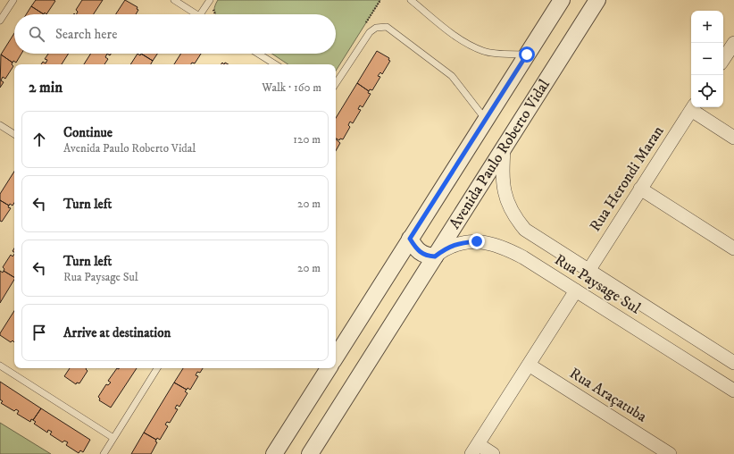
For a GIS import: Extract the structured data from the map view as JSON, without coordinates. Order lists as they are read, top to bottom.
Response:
{
  "streets": {
    "street": [
      "Avenida Paulo Roberto Vidal",
      "Rua Herondi Maran",
      "Rua Paysage Sul",
      "Rua Araçatuba"
    ]
  },
  "crossings": [
    ["Avenida Paulo Roberto Vidal", "Rua Paysage Sul"],
    ["Rua Herondi Maran", "Rua Paysage Sul"]
  ],
  "page": {
    "map_buttons": ["+", "−"],
    "search": "Search here",
    "heading": ["2 min", "Walk · 160 m"],
    "list": [
      ["Continue", "Avenida Paulo Roberto Vidal", "120 m"],
      ["Turn left", "20 m"],
      ["Turn left", "Rua Paysage Sul", "20 m"],
      "Arrive at destination"
    ]
  }
}
